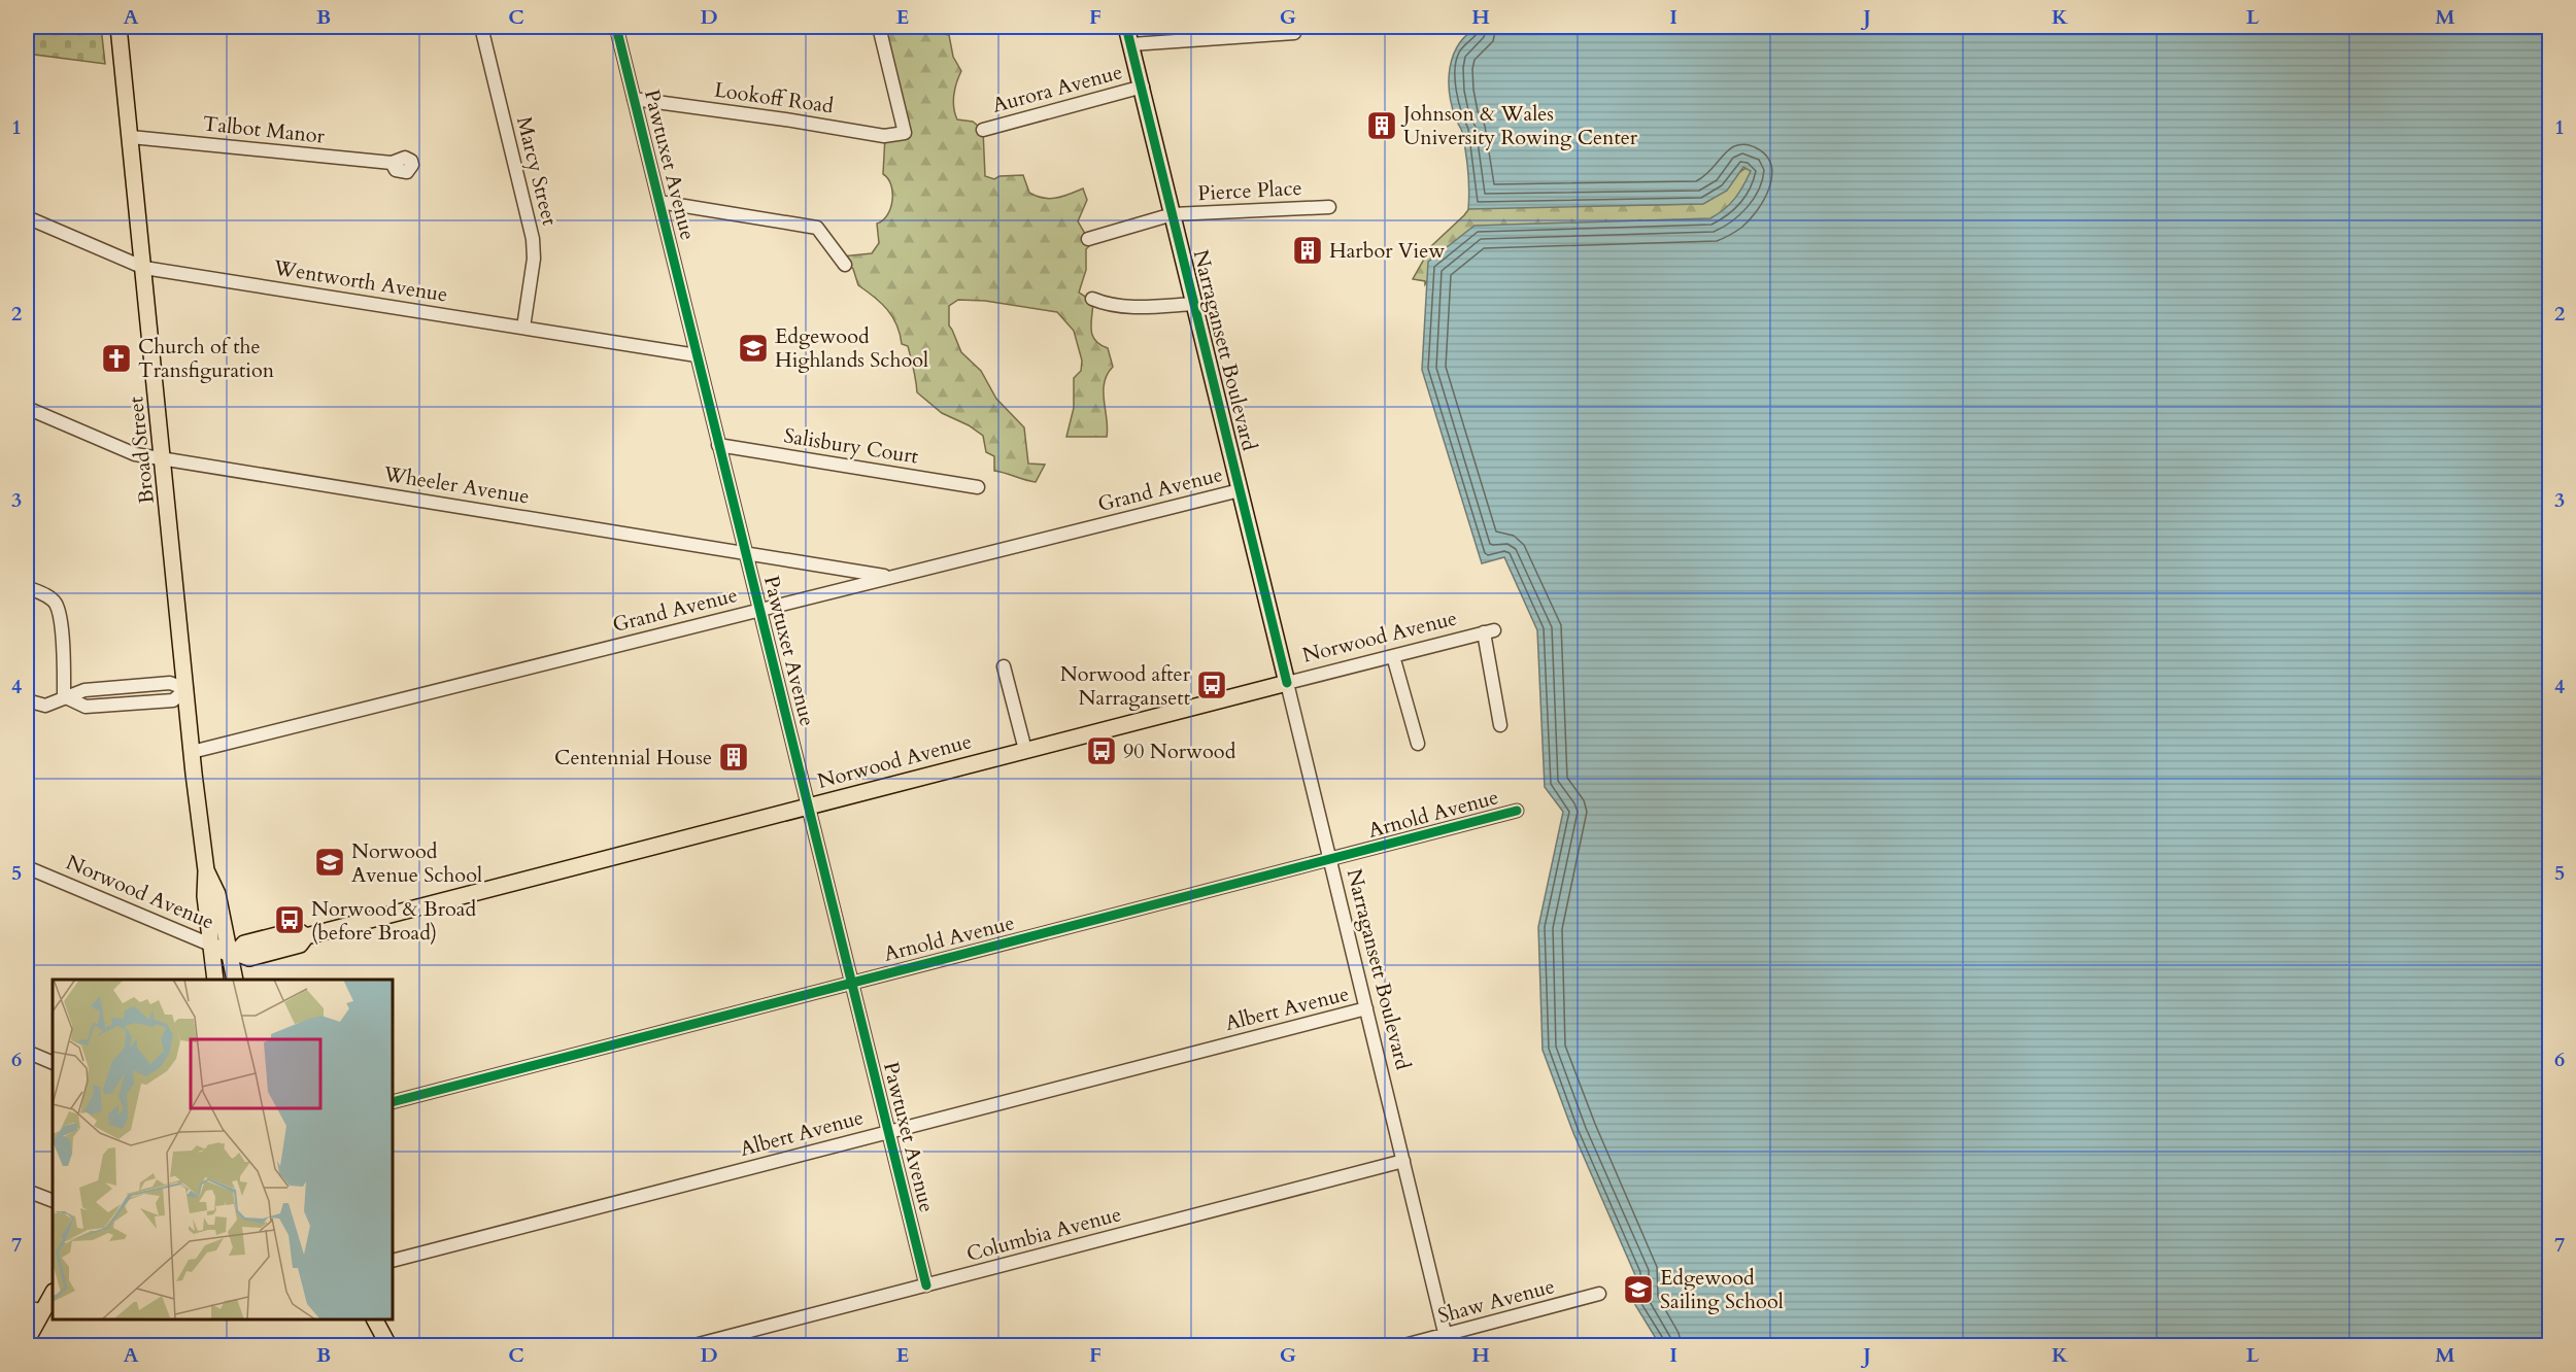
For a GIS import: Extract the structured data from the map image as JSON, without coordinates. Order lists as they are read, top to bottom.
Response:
{
  "streets": {
    "main road": ["Narragansett Boulevard", "Broad Street", "Norwood Avenue"],
    "street": [
      "Aurora Avenue",
      "Lookoff Road",
      "Talbot Manor",
      "Pawtuxet Avenue",
      "Marcy Street",
      "Pierce Place",
      "Wentworth Avenue",
      "Salisbury Court",
      "Wheeler Avenue",
      "Grand Avenue",
      "Arnold Avenue",
      "Albert Avenue",
      "Columbia Avenue",
      "Shaw Avenue"
    ]
  },
  "crossings": [
    ["Aurora Avenue", "Narragansett Boulevard"],
    ["Lookoff Road", "Pawtuxet Avenue"],
    ["Talbot Manor", "Broad Street"],
    ["Pawtuxet Avenue", "Wentworth Avenue"],
    ["Pawtuxet Avenue", "Salisbury Court"],
    ["Pawtuxet Avenue", "Wheeler Avenue"],
    ["Pawtuxet Avenue", "Grand Avenue"],
    ["Pawtuxet Avenue", "Norwood Avenue"],
    ["Pawtuxet Avenue", "Arnold Avenue"],
    ["Pawtuxet Avenue", "Albert Avenue"],
    ["Pawtuxet Avenue", "Columbia Avenue"],
    ["Marcy Street", "Wentworth Avenue"],
    ["Pierce Place", "Narragansett Boulevard"],
    ["Wentworth Avenue", "Broad Street"],
    ["Narragansett Boulevard", "Grand Avenue"],
    ["Narragansett Boulevard", "Norwood Avenue"],
    ["Narragansett Boulevard", "Arnold Avenue"],
    ["Narragansett Boulevard", "Albert Avenue"],
    ["Narragansett Boulevard", "Columbia Avenue"],
    ["Narragansett Boulevard", "Shaw Avenue"],
    ["Broad Street", "Wheeler Avenue"],
    ["Broad Street", "Grand Avenue"],
    ["Broad Street", "Norwood Avenue"],
    ["Wheeler Avenue", "Grand Avenue"]
  ],
  "places": {
    "building": ["Johnson & Wales University Rowing Center", "Harbor View", "Centennial House"],
    "school or university": ["Edgewood Highlands School", "Norwood Avenue School", "Edgewood Sailing School"],
    "church": ["Church of the Transfiguration"],
    "bus stop": ["Norwood after Narragansett", "90 Norwood", "Norwood & Broad (before Broad)"]
  },
  "grid": {
    "columns": [
      "A",
      "B",
      "C",
      "D",
      "E",
      "F",
      "G",
      "H",
      "I",
      "J",
      "K",
      "L",
      "M"
    ],
    "rows": [
      "1",
      "2",
      "3",
      "4",
      "5",
      "6",
      "7"
    ]
  }
}
